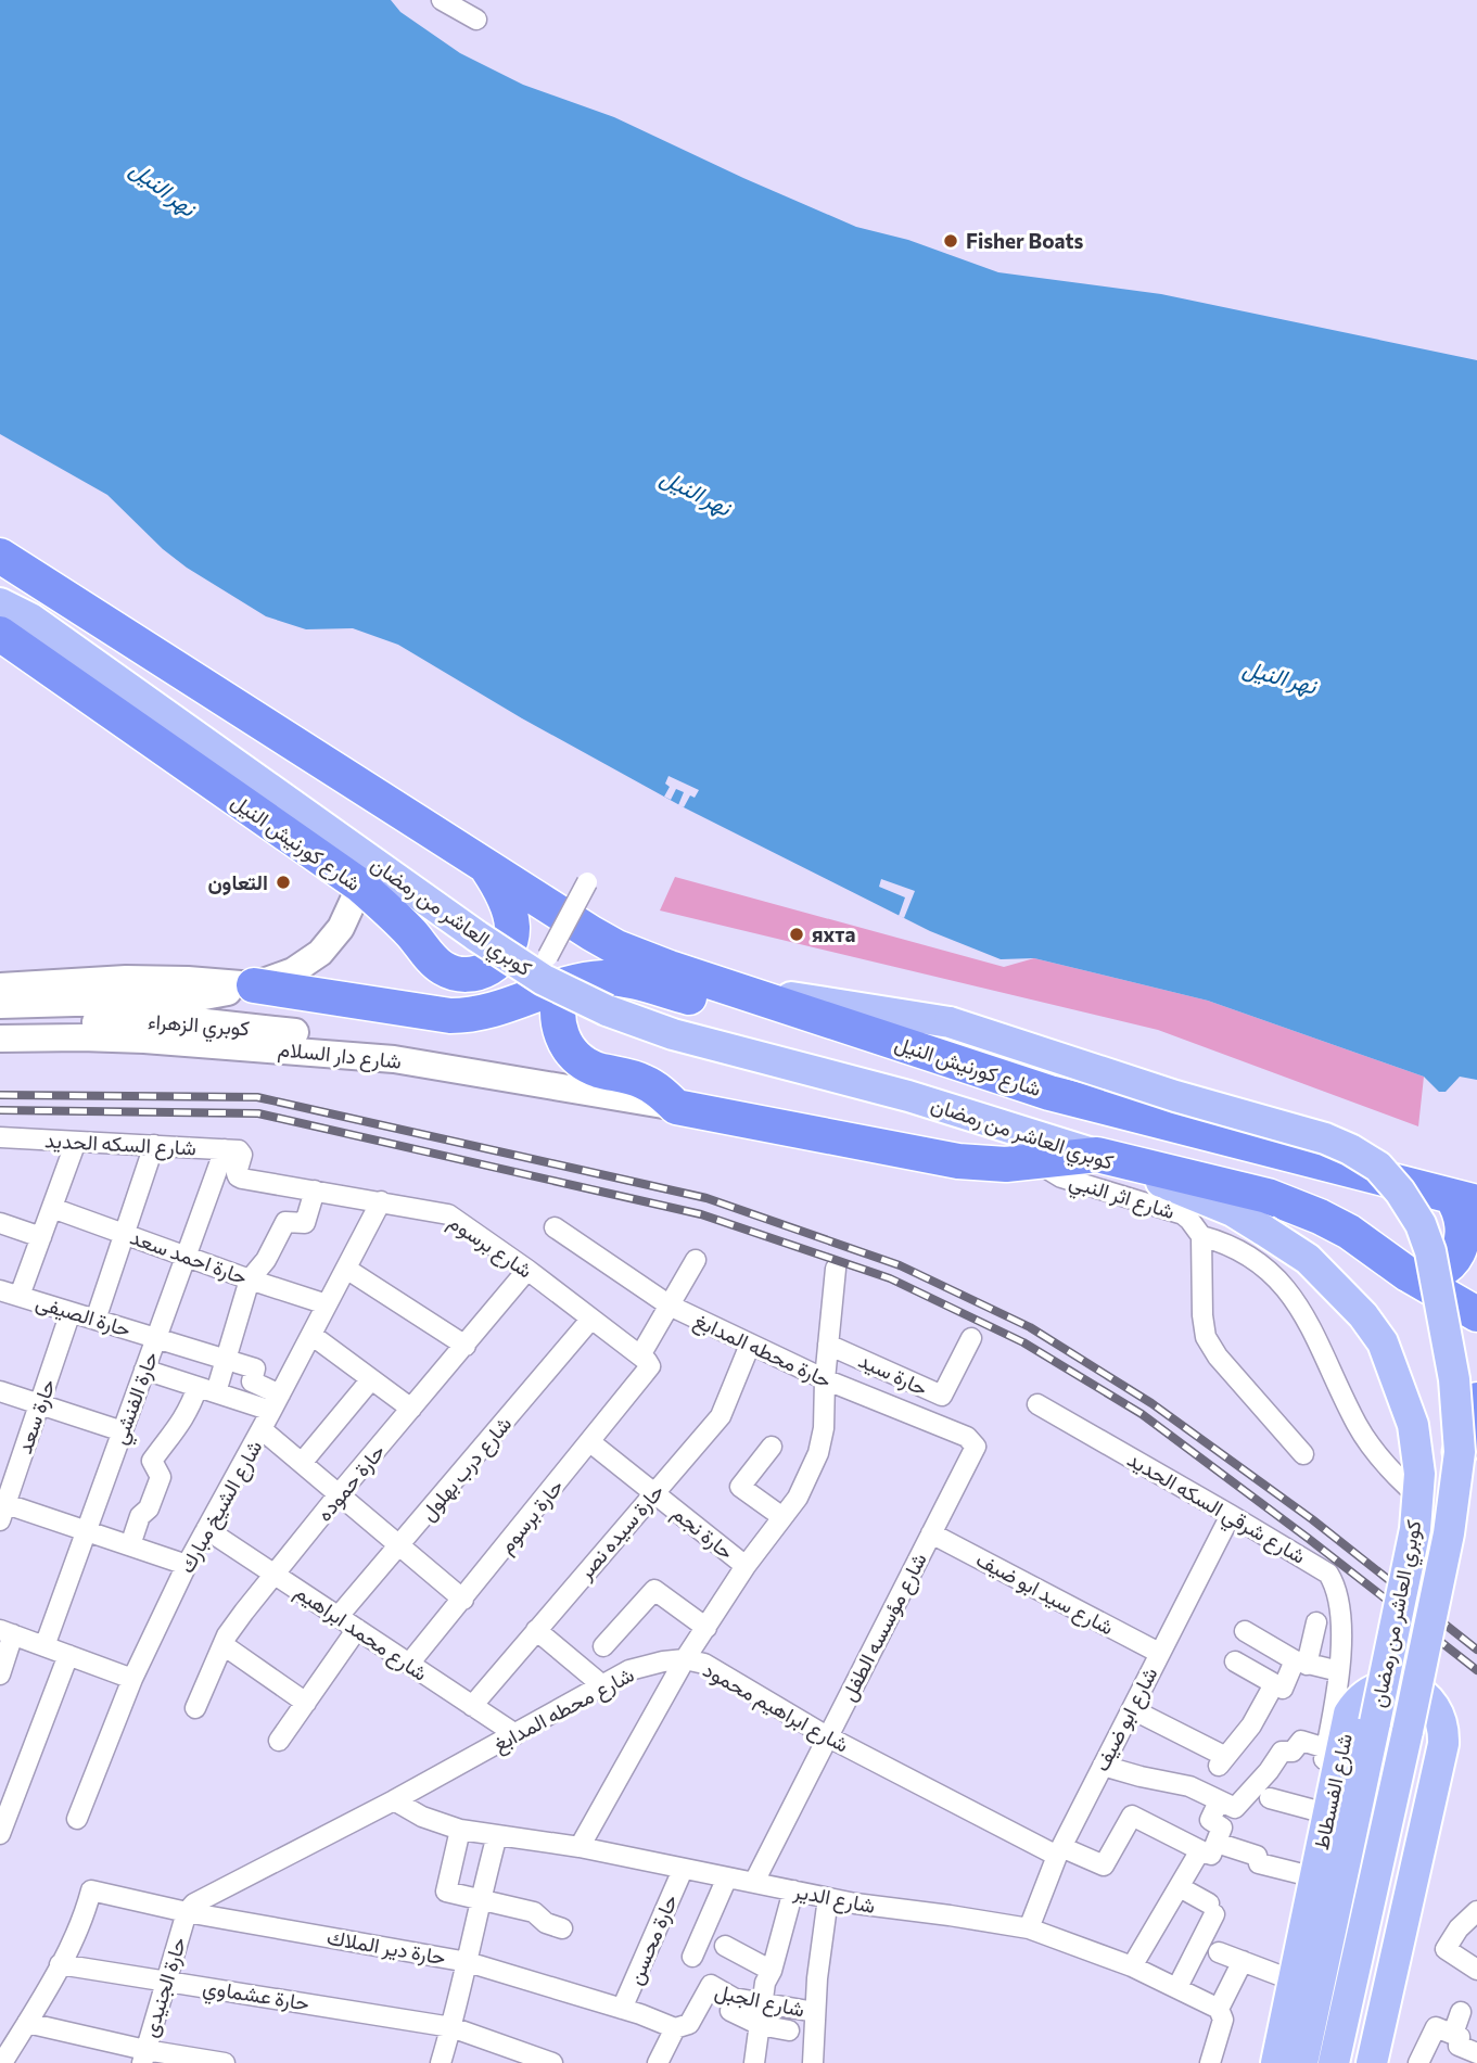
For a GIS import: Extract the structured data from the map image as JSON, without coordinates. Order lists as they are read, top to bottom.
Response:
{
  "streets": {
    "highway": ["شارع كورنيش النيل"],
    "main road": [
      "كوبري العاشر من رمضان",
      "كوبري الزهراء",
      "شارع دار السلام",
      "شارع الفسطاط"
    ],
    "street": [
      "شارع السكه الحديد",
      "شارع اثر النبي",
      "شارع برسوم",
      "حارة احمد سعد",
      "حارة الصيفى",
      "حارة محطه المدابغ",
      "حارة سيد",
      "حارة الفنشي",
      "حارة سعد",
      "شارع درب بهلول",
      "حارة حموده",
      "شارع الشيخ مبارك",
      "شارع شرقي السكه الحديد",
      "حارة برسوم",
      "حارة سيده نصر",
      "حارة نجم",
      "شارع سيد ابو ضيف",
      "شارع مؤسسه الطفل",
      "شارع محمد ابراهيم",
      "شارع ابراهيم محمود",
      "شارع محطه المدابغ",
      "شارع ابو ضيف",
      "شارع الدير",
      "حارة محسن",
      "حارة دير الملاك",
      "حارة الجنيدى",
      "حارة عشماوي",
      "شارع الجبل"
    ]
  },
  "crossings": [
    ["شارع كورنيش النيل", "كوبري العاشر من رمضان"],
    ["كوبري الزهراء", "شارع دار السلام"],
    ["شارع السكه الحديد", "شارع برسوم"],
    ["شارع السكه الحديد", "حارة الفنشي"],
    ["شارع برسوم", "حارة الفنشي"],
    ["شارع برسوم", "شارع درب بهلول"],
    ["شارع برسوم", "حارة حموده"],
    ["شارع برسوم", "شارع الشيخ مبارك"],
    ["شارع برسوم", "حارة برسوم"],
    ["حارة احمد سعد", "حارة الفنشي"],
    ["حارة احمد سعد", "شارع الشيخ مبارك"],
    ["حارة الصيفى", "حارة الفنشي"],
    ["حارة الصيفى", "حارة سعد"],
    ["حارة الصيفى", "شارع الشيخ مبارك"],
    ["حارة محطه المدابغ", "حارة برسوم"],
    ["حارة محطه المدابغ", "حارة سيده نصر"],
    ["حارة محطه المدابغ", "شارع مؤسسه الطفل"],
    ["شارع درب بهلول", "شارع محمد ابراهيم"],
    ["حارة حموده", "شارع محمد ابراهيم"],
    ["شارع الشيخ مبارك", "شارع محمد ابراهيم"],
    ["شارع شرقي السكه الحديد", "شارع ابو ضيف"],
    ["شارع شرقي السكه الحديد", "شارع الفسطاط"],
    ["حارة برسوم", "حارة نجم"],
    ["حارة برسوم", "شارع محمد ابراهيم"],
    ["حارة سيده نصر", "حارة نجم"],
    ["حارة سيده نصر", "شارع محمد ابراهيم"],
    ["شارع سيد ابو ضيف", "شارع مؤسسه الطفل"],
    ["شارع سيد ابو ضيف", "شارع ابو ضيف"],
    ["شارع مؤسسه الطفل", "شارع ابراهيم محمود"],
    ["شارع مؤسسه الطفل", "شارع الدير"],
    ["شارع محمد ابراهيم", "شارع محطه المدابغ"],
    ["شارع ابراهيم محمود", "شارع محطه المدابغ"],
    ["شارع ابراهيم محمود", "شارع ابو ضيف"],
    ["شارع ابراهيم محمود", "شارع الدير"],
    ["شارع محطه المدابغ", "شارع الدير"],
    ["شارع محطه المدابغ", "حارة دير الملاك"],
    ["شارع محطه المدابغ", "حارة الجنيدى"],
    ["شارع ابو ضيف", "شارع الدير"],
    ["شارع الدير", "حارة محسن"],
    ["حارة محسن", "حارة دير الملاك"],
    ["حارة دير الملاك", "حارة الجنيدى"],
    ["حارة دير الملاك", "حارة عشماوي"],
    ["حارة دير الملاك", "شارع الجبل"],
    ["حارة الجنيدى", "حارة عشماوي"]
  ],
  "water": ["نهر النيل"],
  "places": ["Fisher Boats", "التعاون", "яхта"]
}
